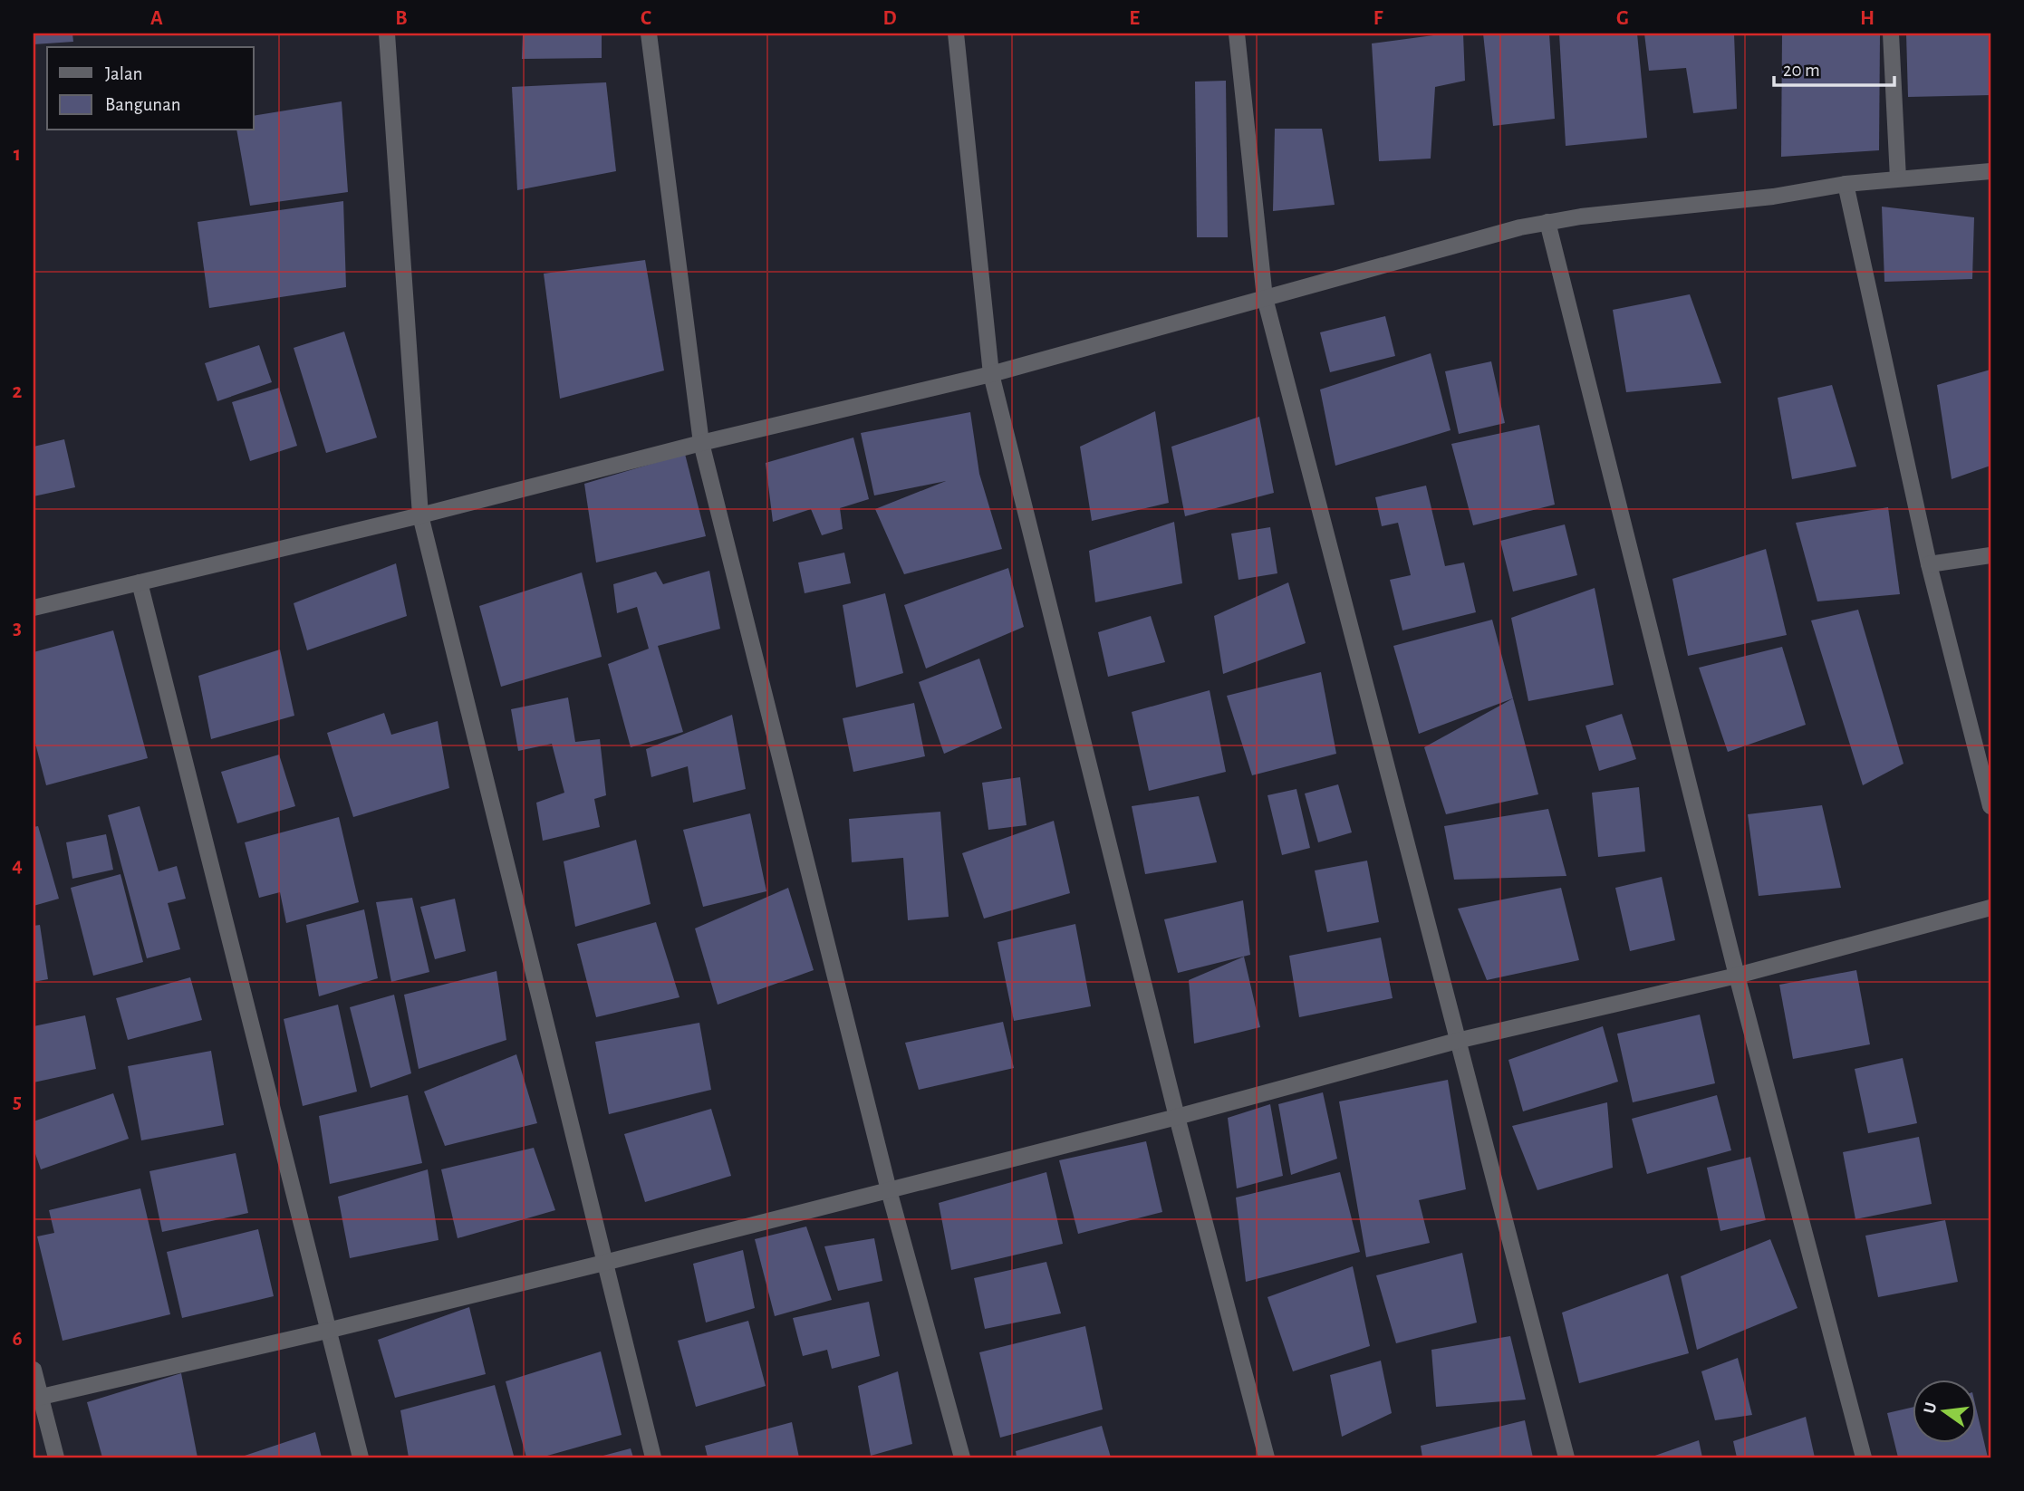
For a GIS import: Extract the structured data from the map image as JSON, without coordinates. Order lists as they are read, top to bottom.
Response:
{
  "legend": ["Jalan", "Bangunan"],
  "scale_bar": "20 m",
  "north": "left",
  "grid": {
    "columns": [
      "A",
      "B",
      "C",
      "D",
      "E",
      "F",
      "G",
      "H"
    ],
    "rows": [
      "1",
      "2",
      "3",
      "4",
      "5",
      "6"
    ]
  }
}
